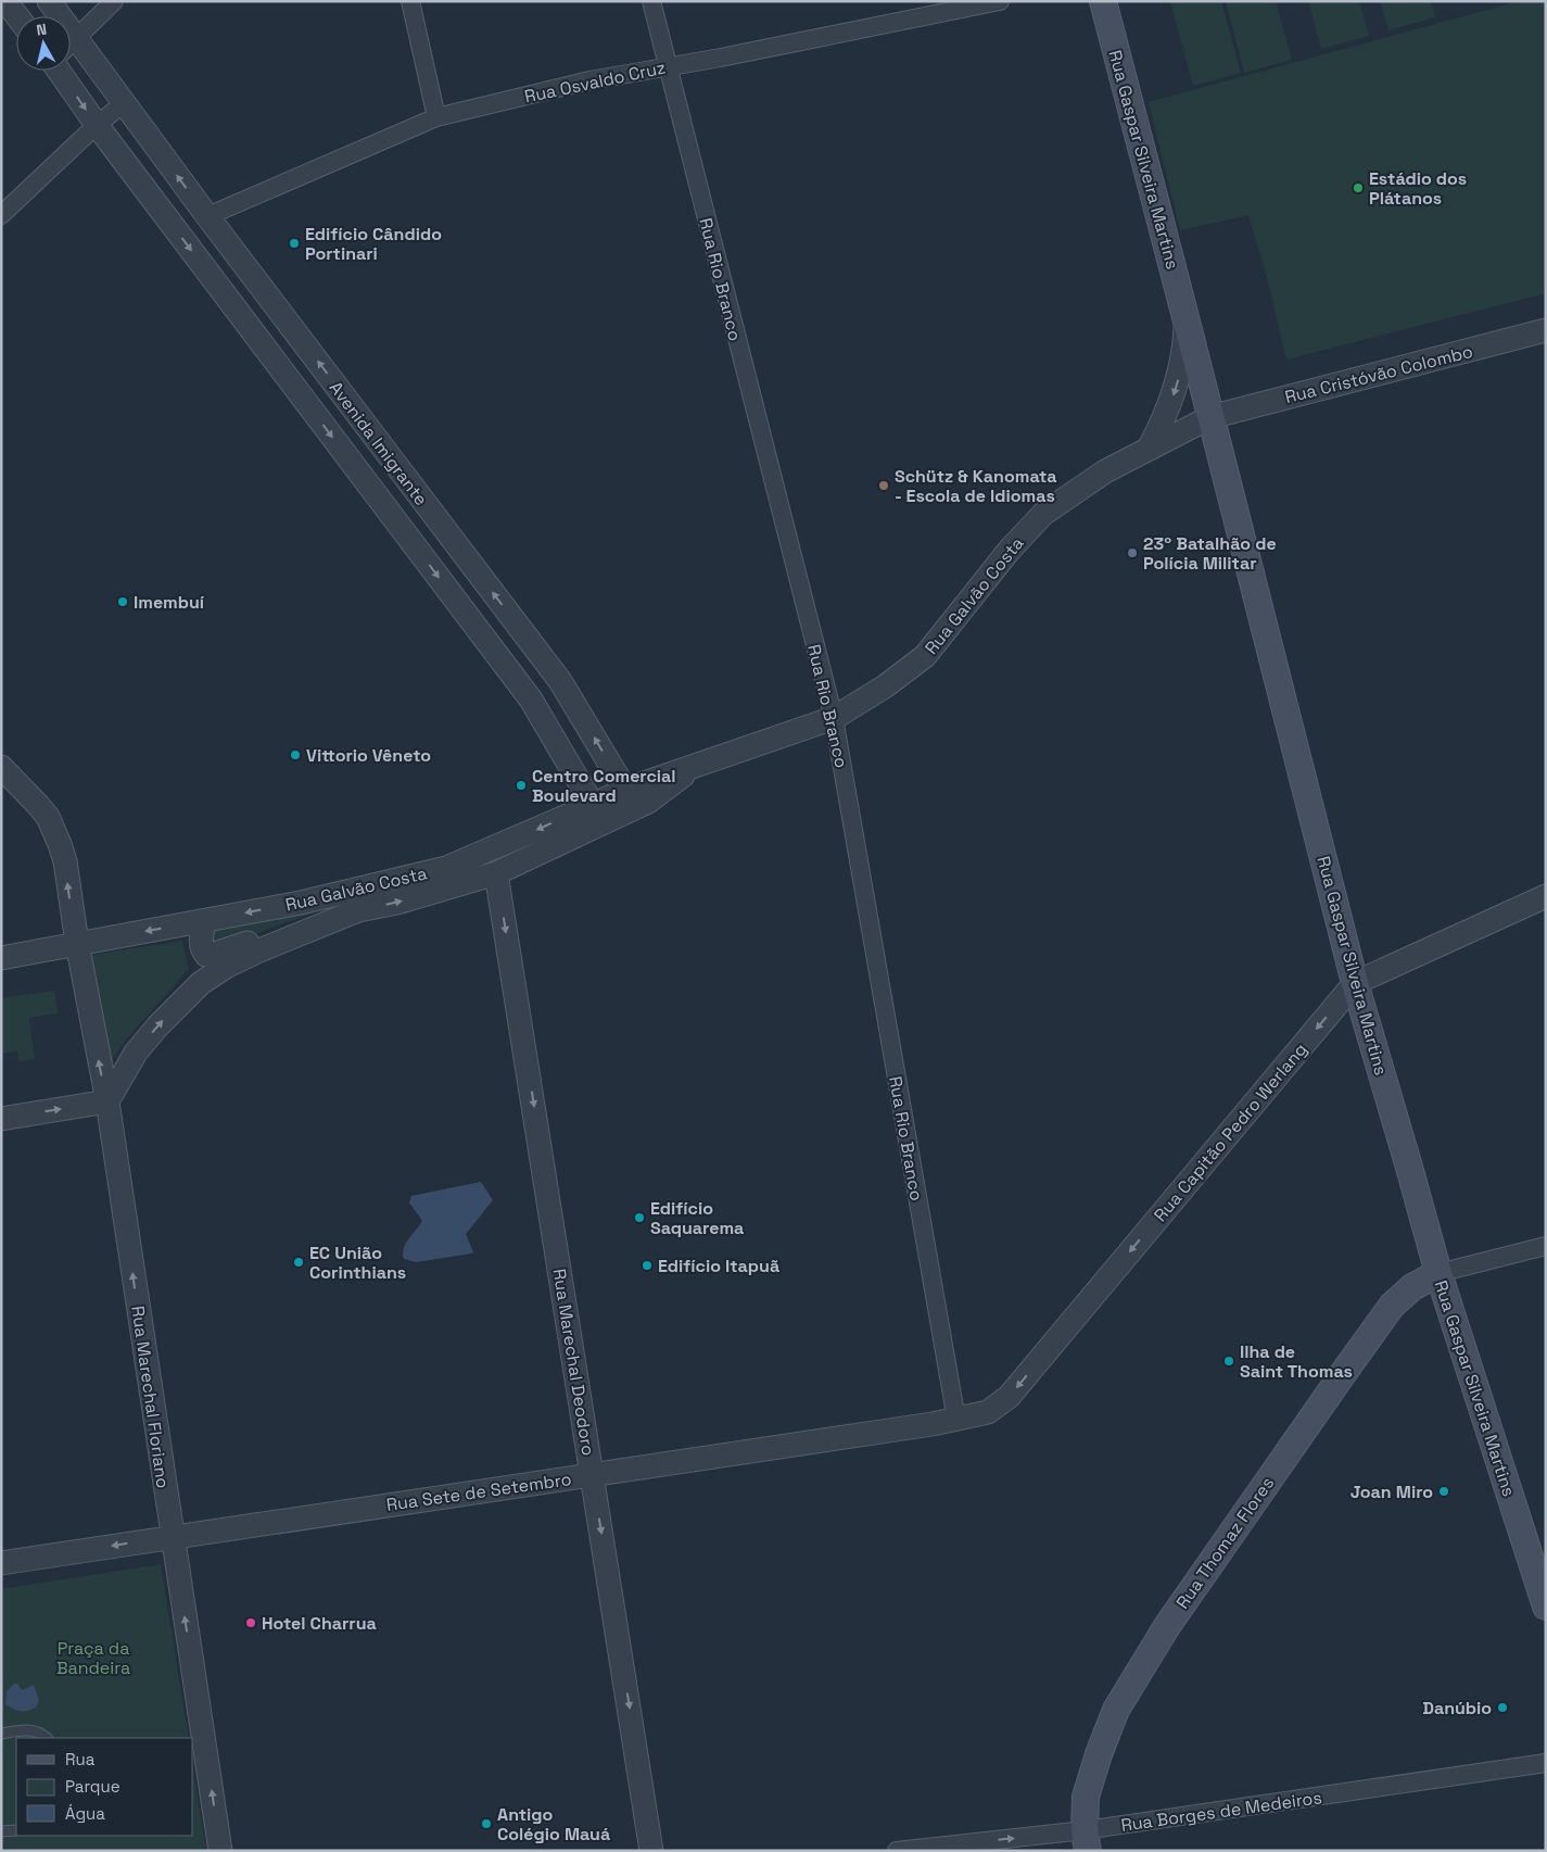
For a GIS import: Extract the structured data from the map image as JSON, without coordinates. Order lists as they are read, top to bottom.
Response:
{
  "streets": {
    "main road": ["Rua Gaspar Silveira Martins", "Rua Thomaz Flores"],
    "street": [
      "Rua Osvaldo Cruz",
      "Rua Rio Branco",
      "Rua Cristóvão Colombo",
      "Avenida Imigrante",
      "Rua Galvão Costa",
      "Rua Capitão Pedro Werlang",
      "Rua Marechal Deodoro",
      "Rua Marechal Floriano",
      "Rua Sete de Setembro",
      "Rua Borges de Medeiros"
    ]
  },
  "crossings": [
    ["Rua Osvaldo Cruz", "Rua Rio Branco"],
    ["Rua Osvaldo Cruz", "Avenida Imigrante"],
    ["Rua Gaspar Silveira Martins", "Rua Cristóvão Colombo"],
    ["Rua Gaspar Silveira Martins", "Rua Galvão Costa"],
    ["Rua Gaspar Silveira Martins", "Rua Capitão Pedro Werlang"],
    ["Rua Gaspar Silveira Martins", "Rua Thomaz Flores"],
    ["Rua Rio Branco", "Rua Galvão Costa"],
    ["Rua Rio Branco", "Rua Capitão Pedro Werlang"],
    ["Rua Rio Branco", "Rua Sete de Setembro"],
    ["Rua Cristóvão Colombo", "Rua Galvão Costa"],
    ["Avenida Imigrante", "Rua Galvão Costa"],
    ["Rua Galvão Costa", "Rua Marechal Deodoro"],
    ["Rua Galvão Costa", "Rua Marechal Floriano"],
    ["Rua Capitão Pedro Werlang", "Rua Sete de Setembro"],
    ["Rua Marechal Deodoro", "Rua Sete de Setembro"],
    ["Rua Marechal Floriano", "Rua Sete de Setembro"],
    ["Rua Thomaz Flores", "Rua Borges de Medeiros"]
  ],
  "one_way": ["Rua Capitão Pedro Werlang", "Rua Marechal Deodoro", "Rua Marechal Floriano"],
  "parks": ["Praça da Bandeira"],
  "places": [
    "Estádio dos Plátanos",
    "Edifício Cândido Portinari",
    "Schütz & Kanomata - Escola de Idiomas",
    "23º Batalhão de Polícia Militar",
    "Imembuí",
    "Vittorio Vêneto",
    "Centro Comercial Boulevard",
    "Edifício Saquarema",
    "EC União Corinthians",
    "Edifício Itapuã",
    "Ilha de Saint Thomas",
    "Joan Miro",
    "Hotel Charrua",
    "Danúbio",
    "Antigo Colégio Mauá"
  ],
  "legend": ["Rua", "Parque", "Água"],
  "north": "top"
}
